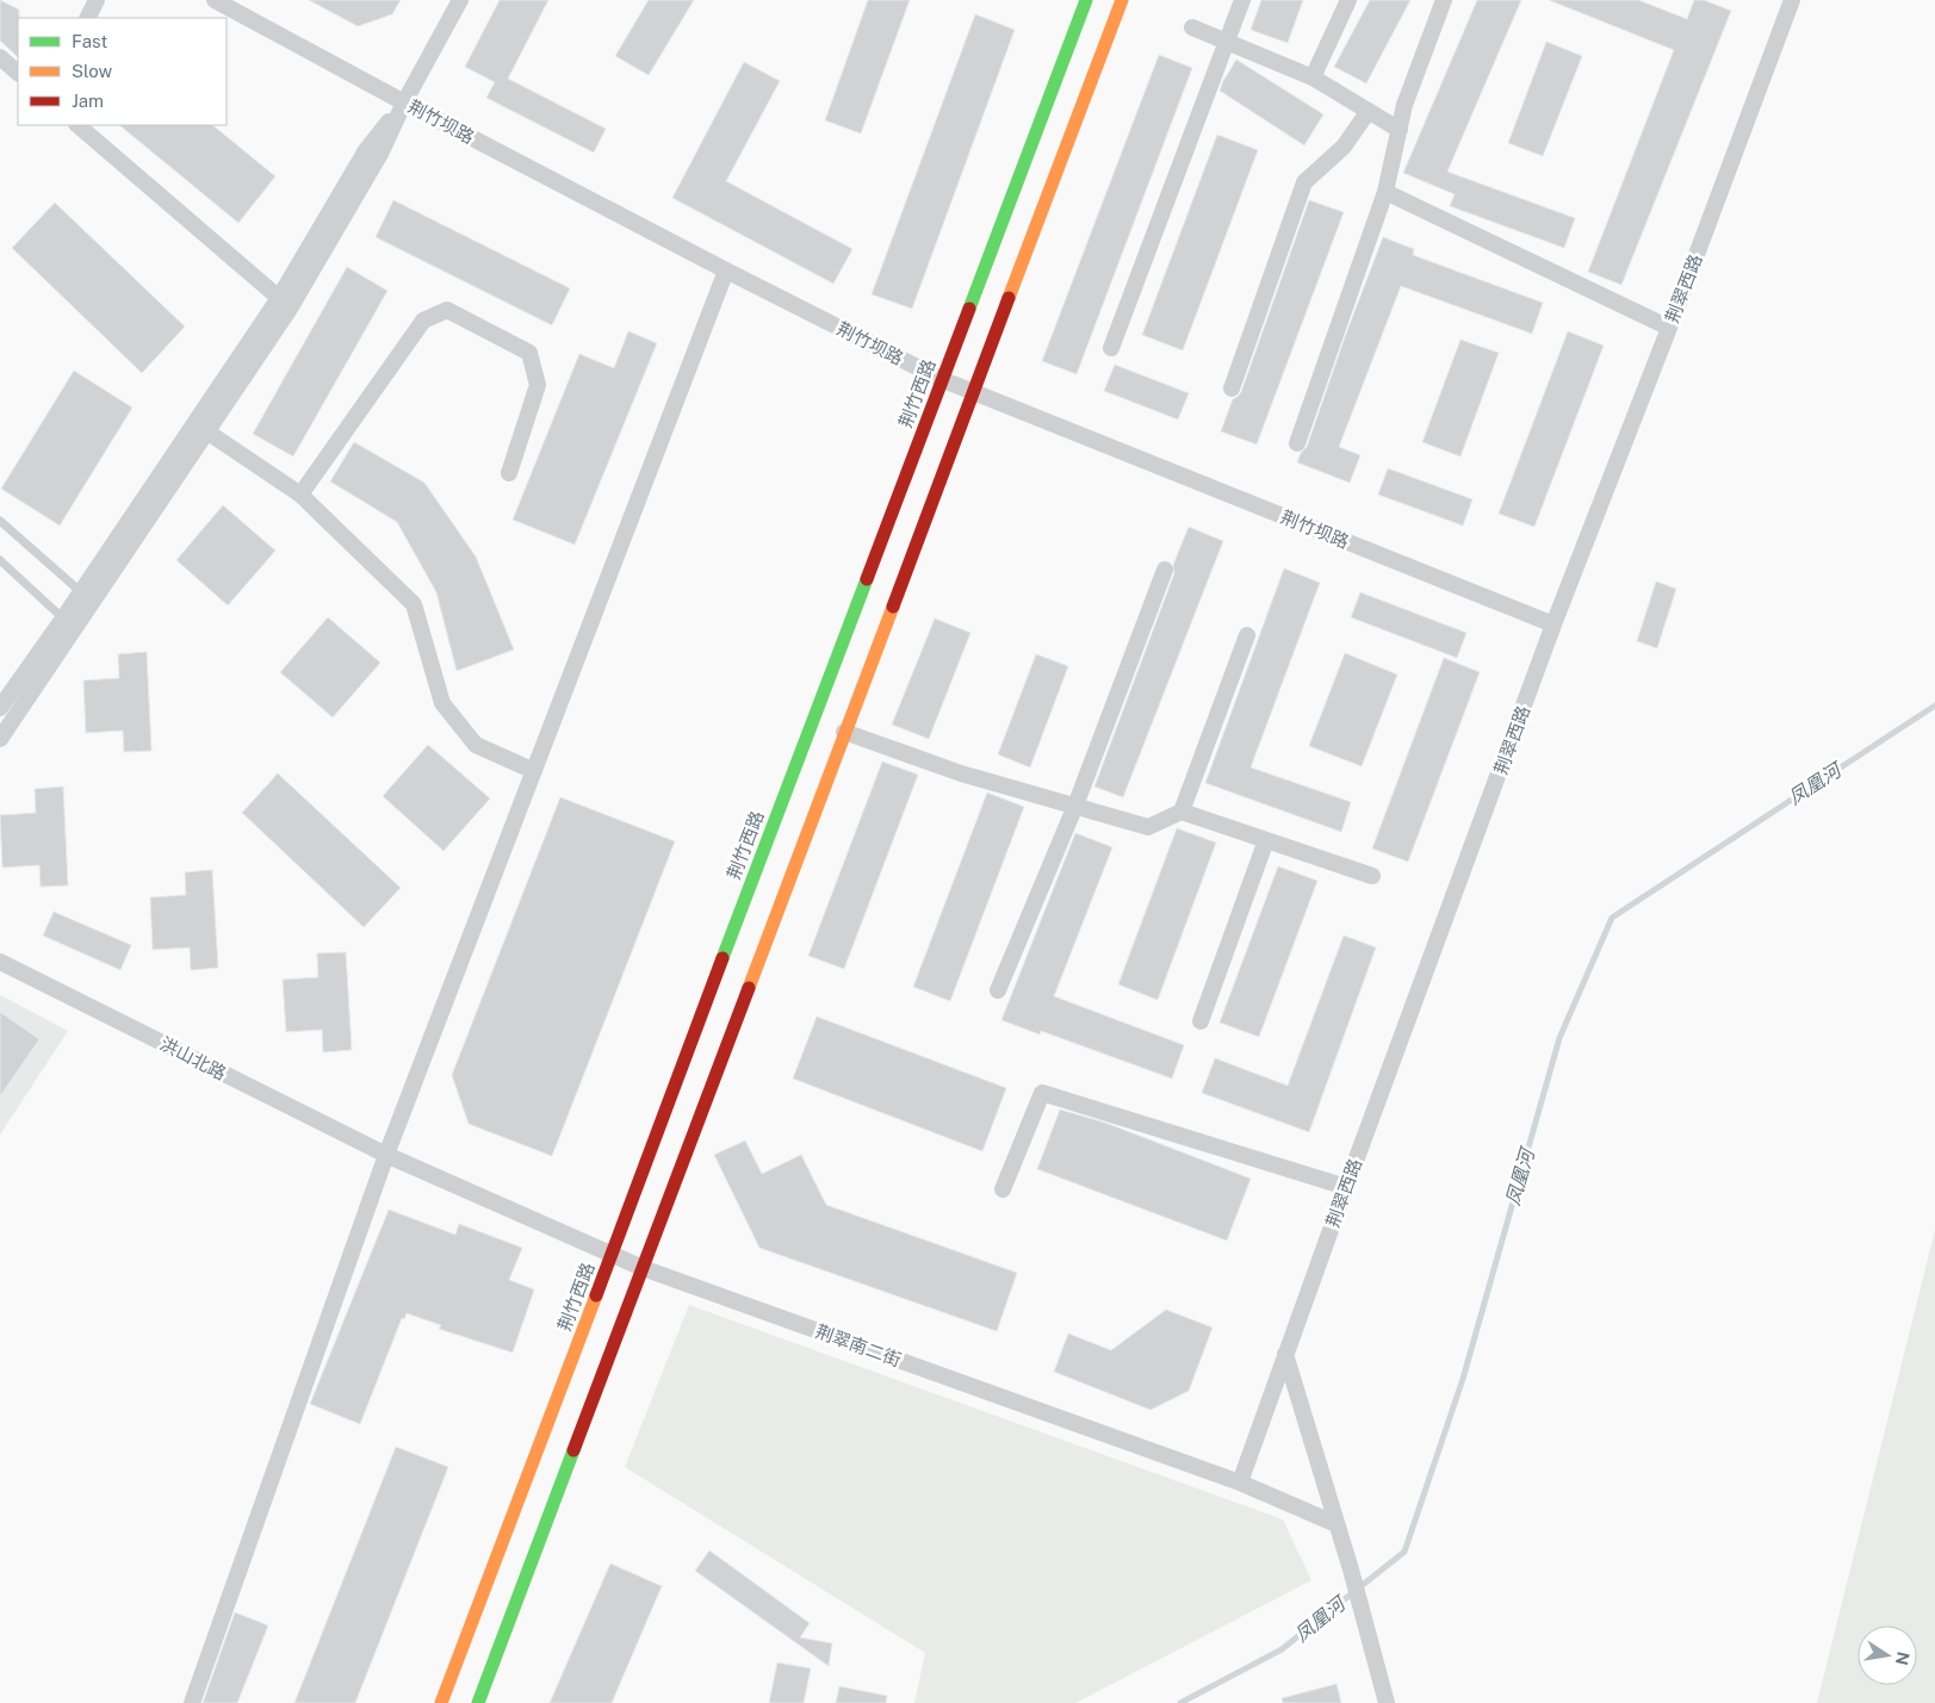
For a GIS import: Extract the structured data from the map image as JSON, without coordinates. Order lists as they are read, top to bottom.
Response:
{
  "streets": {
    "main road": ["荆竹西路"],
    "street": [
      "荆竹坝路",
      "荆翠西路",
      "洪山北路",
      "荆翠南二街"
    ]
  },
  "crossings": [
    ["荆竹坝路", "荆翠西路"],
    ["荆竹坝路", "荆竹西路"],
    ["荆翠西路", "荆翠南二街"],
    ["荆竹西路", "荆翠南二街"],
    ["洪山北路", "荆翠南二街"]
  ],
  "water": ["凤凰河"],
  "legend": ["Fast", "Slow", "Jam"],
  "north": "right"
}
